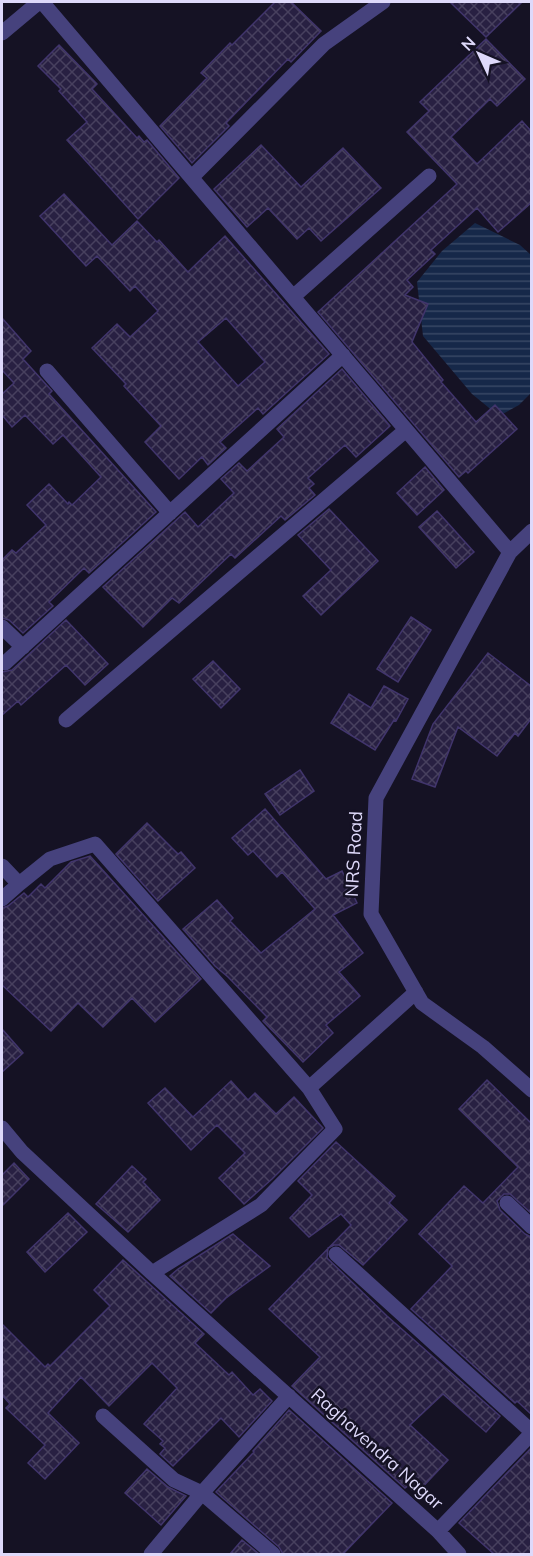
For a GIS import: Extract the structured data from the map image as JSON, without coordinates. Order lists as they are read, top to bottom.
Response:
{
  "streets": {
    "street": ["NRS Road", "Raghavendra Nagar"]
  },
  "north": "top left"
}
